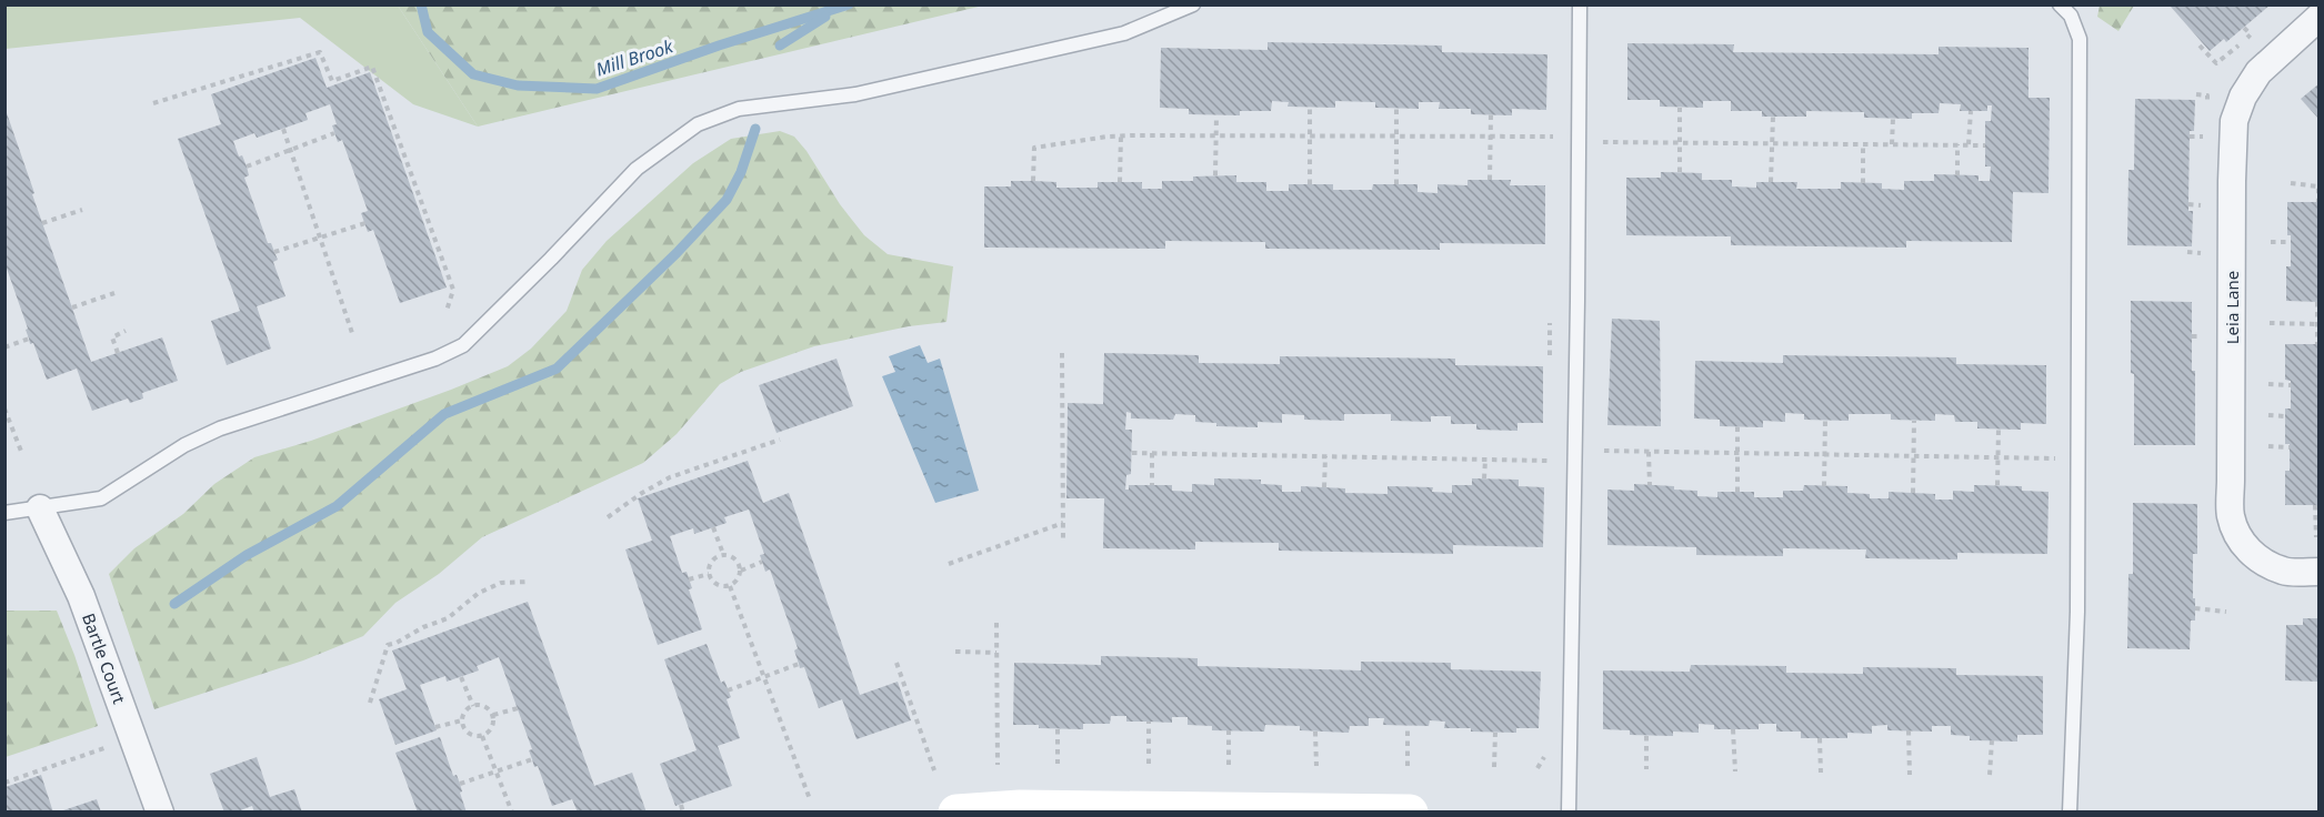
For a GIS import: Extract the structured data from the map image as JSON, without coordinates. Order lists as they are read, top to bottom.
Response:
{
  "streets": {
    "street": ["Leia Lane", "Bartle Court"]
  },
  "water": ["Mill Brook"]
}
